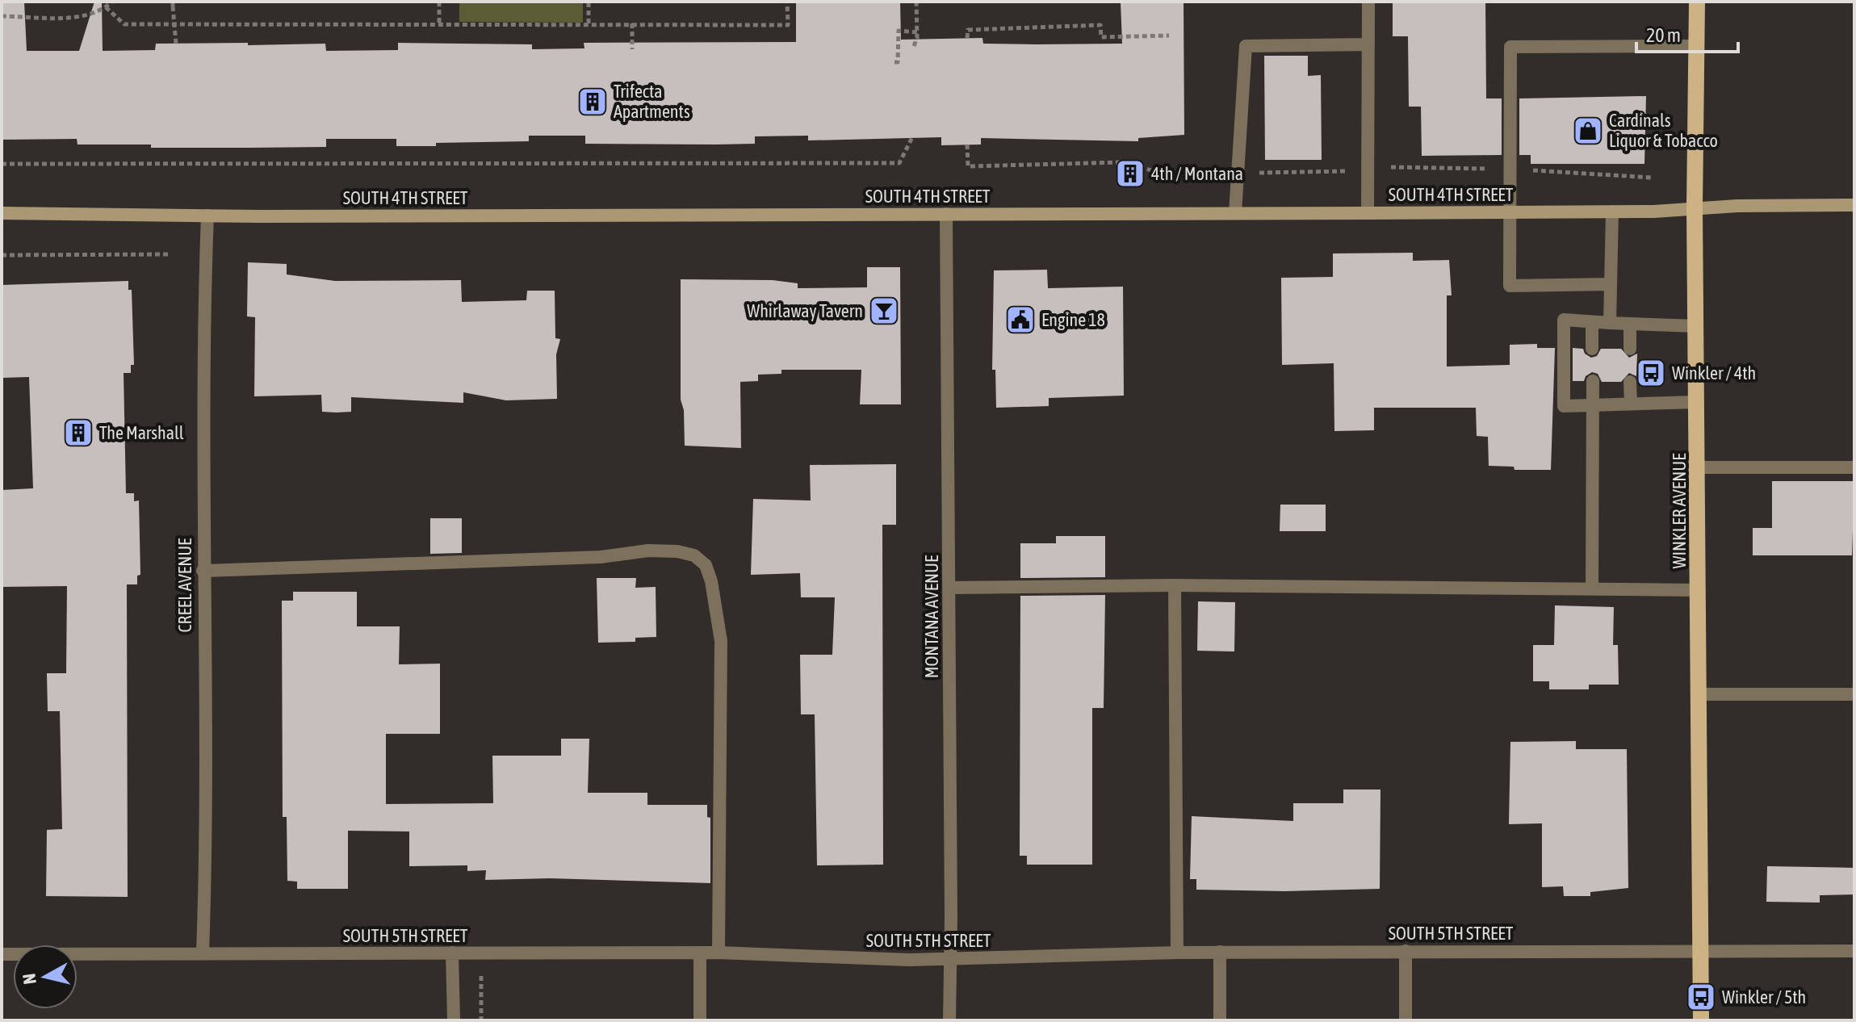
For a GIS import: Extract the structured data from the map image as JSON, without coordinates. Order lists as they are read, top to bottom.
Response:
{
  "streets": {
    "main road": ["SOUTH 4TH STREET", "WINKLER AVENUE"],
    "street": ["CREEL AVENUE", "MONTANA AVENUE", "SOUTH 5TH STREET"]
  },
  "crossings": [
    ["SOUTH 4TH STREET", "WINKLER AVENUE"],
    ["SOUTH 4TH STREET", "CREEL AVENUE"],
    ["SOUTH 4TH STREET", "MONTANA AVENUE"],
    ["WINKLER AVENUE", "SOUTH 5TH STREET"],
    ["CREEL AVENUE", "SOUTH 5TH STREET"],
    ["MONTANA AVENUE", "SOUTH 5TH STREET"]
  ],
  "places": {
    "building": ["Trifecta Apartments", "4th / Montana", "The Marshall"],
    "shop": ["Cardinals Liquor & Tobacco"],
    "bar": ["Whirlaway Tavern"],
    "public building": ["Engine 18"],
    "bus stop": ["Winkler / 4th", "Winkler / 5th"]
  },
  "scale_bar": "20 m",
  "north": "left"
}
